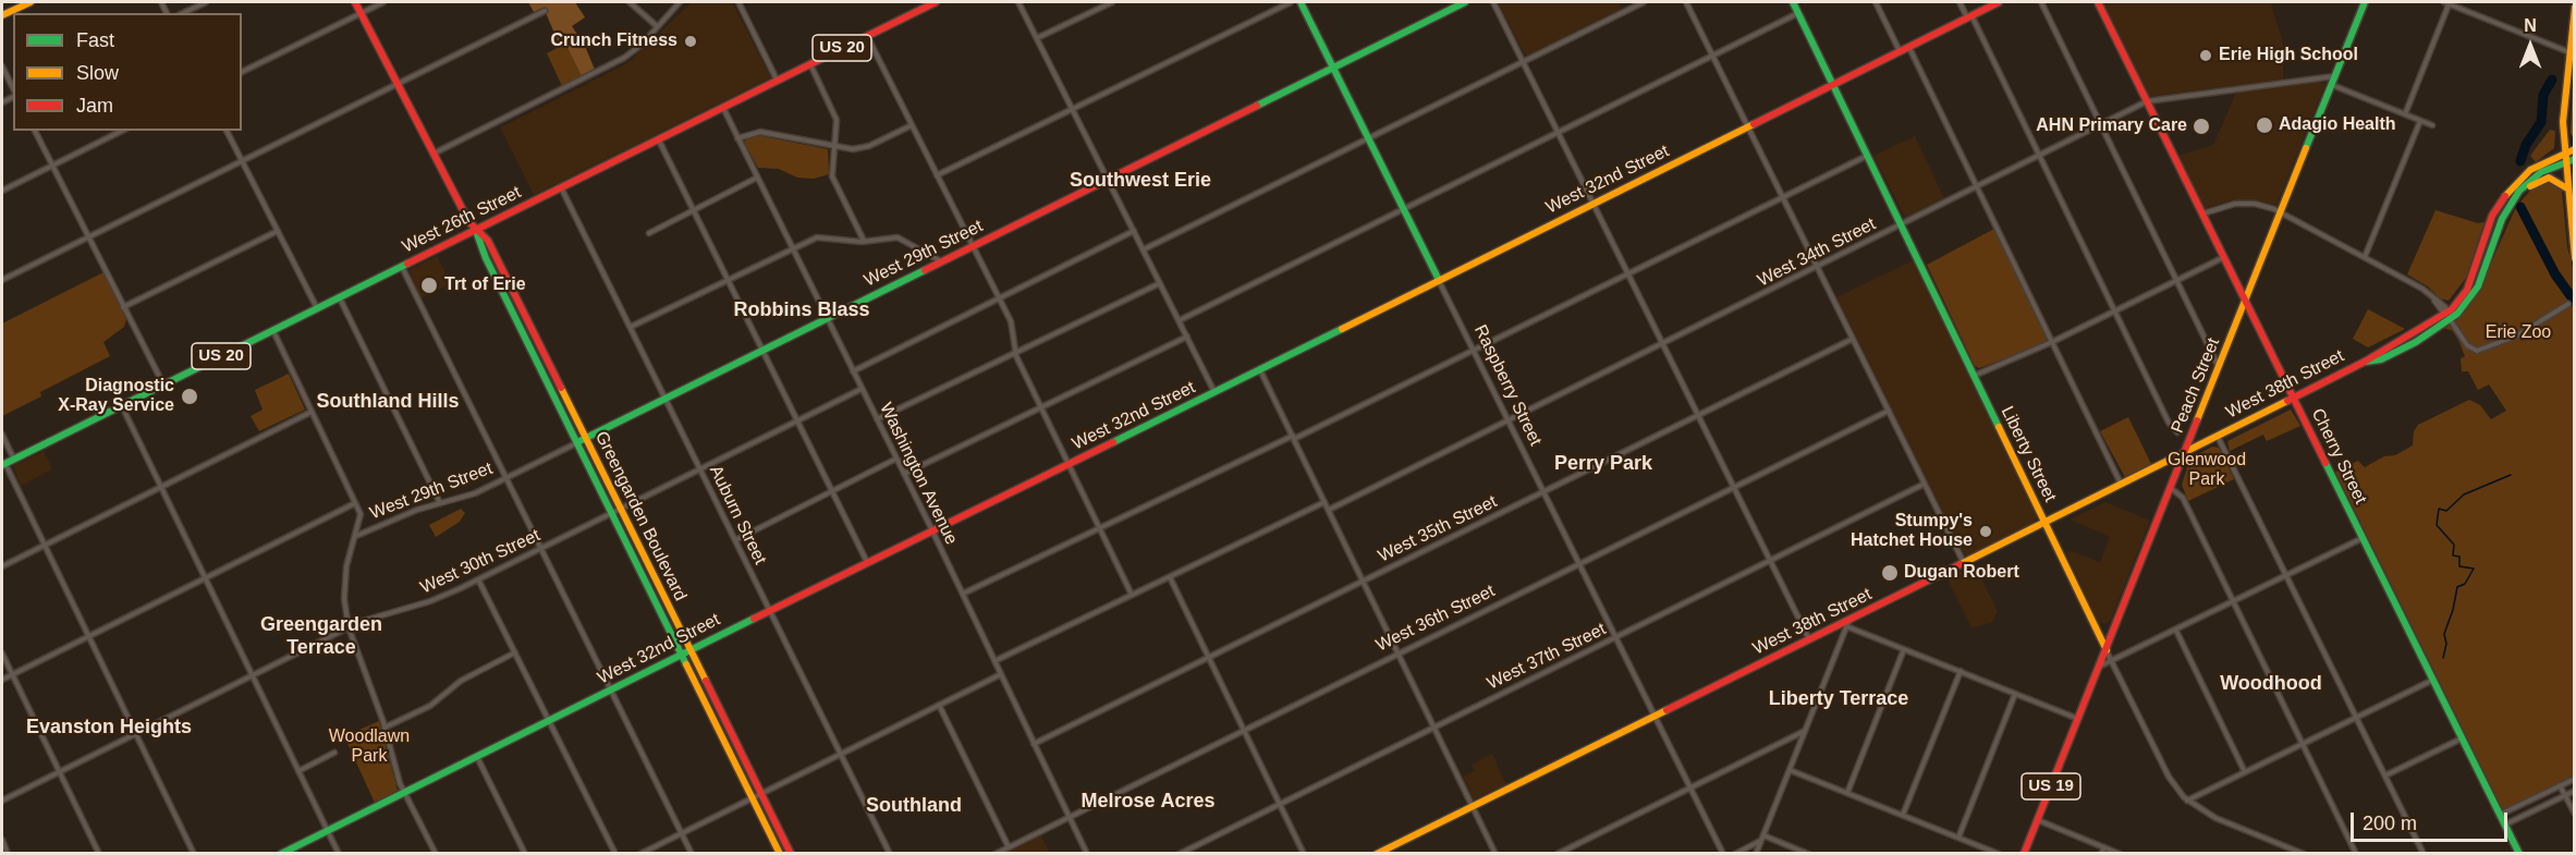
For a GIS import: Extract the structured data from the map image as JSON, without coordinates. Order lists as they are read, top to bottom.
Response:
{
  "streets": {
    "street": [
      "US 20",
      "West 32nd Street",
      "West 26th Street",
      "West 34th Street",
      "West 29th Street",
      "West 38th Street",
      "Raspberry Street",
      "Peach Street",
      "Liberty Street",
      "Cherry Street",
      "Washington Avenue",
      "Auburn Street",
      "Greengarden Boulevard",
      "West 35th Street",
      "West 30th Street",
      "West 36th Street",
      "West 37th Street",
      "US 19"
    ]
  },
  "crossings": [
    ["West 32nd Street", "Raspberry Street"],
    ["West 32nd Street", "Liberty Street"],
    ["West 32nd Street", "Washington Avenue"],
    ["West 32nd Street", "Auburn Street"],
    ["West 32nd Street", "Greengarden Boulevard"],
    ["West 26th Street", "Washington Avenue"],
    ["West 26th Street", "Auburn Street"],
    ["West 26th Street", "Greengarden Boulevard"],
    ["West 34th Street", "Raspberry Street"],
    ["West 34th Street", "Peach Street"],
    ["West 34th Street", "Liberty Street"],
    ["West 34th Street", "Cherry Street"],
    ["West 29th Street", "Raspberry Street"],
    ["West 29th Street", "Washington Avenue"],
    ["West 29th Street", "Auburn Street"],
    ["West 29th Street", "Greengarden Boulevard"],
    ["West 38th Street", "Raspberry Street"],
    ["West 38th Street", "Peach Street"],
    ["West 38th Street", "Liberty Street"],
    ["West 38th Street", "Cherry Street"],
    ["Raspberry Street", "West 35th Street"],
    ["Raspberry Street", "West 36th Street"],
    ["Raspberry Street", "West 37th Street"],
    ["Peach Street", "Liberty Street"],
    ["Peach Street", "Cherry Street"],
    ["Washington Avenue", "West 35th Street"],
    ["Washington Avenue", "West 30th Street"],
    ["Washington Avenue", "West 36th Street"],
    ["Auburn Street", "West 30th Street"],
    ["Greengarden Boulevard", "West 30th Street"]
  ],
  "districts": [
    "Southwest Erie",
    "Robbins Blass",
    "Southland Hills",
    "Perry Park",
    "Greengarden Terrace",
    "Woodhood",
    "Liberty Terrace",
    "Evanston Heights",
    "Melrose Acres",
    "Southland"
  ],
  "parks": ["Erie Zoo", "Glenwood Park", "Woodlawn Park"],
  "places": [
    "Crunch Fitness",
    "Erie High School",
    "Adagio Health",
    "AHN Primary Care",
    "Trt of Erie",
    "Diagnostic X-Ray Service",
    "Stumpy's Hatchet House",
    "Dugan Robert"
  ],
  "legend": ["Fast", "Slow", "Jam"],
  "scale_bar": "200 m",
  "north": "top"
}
